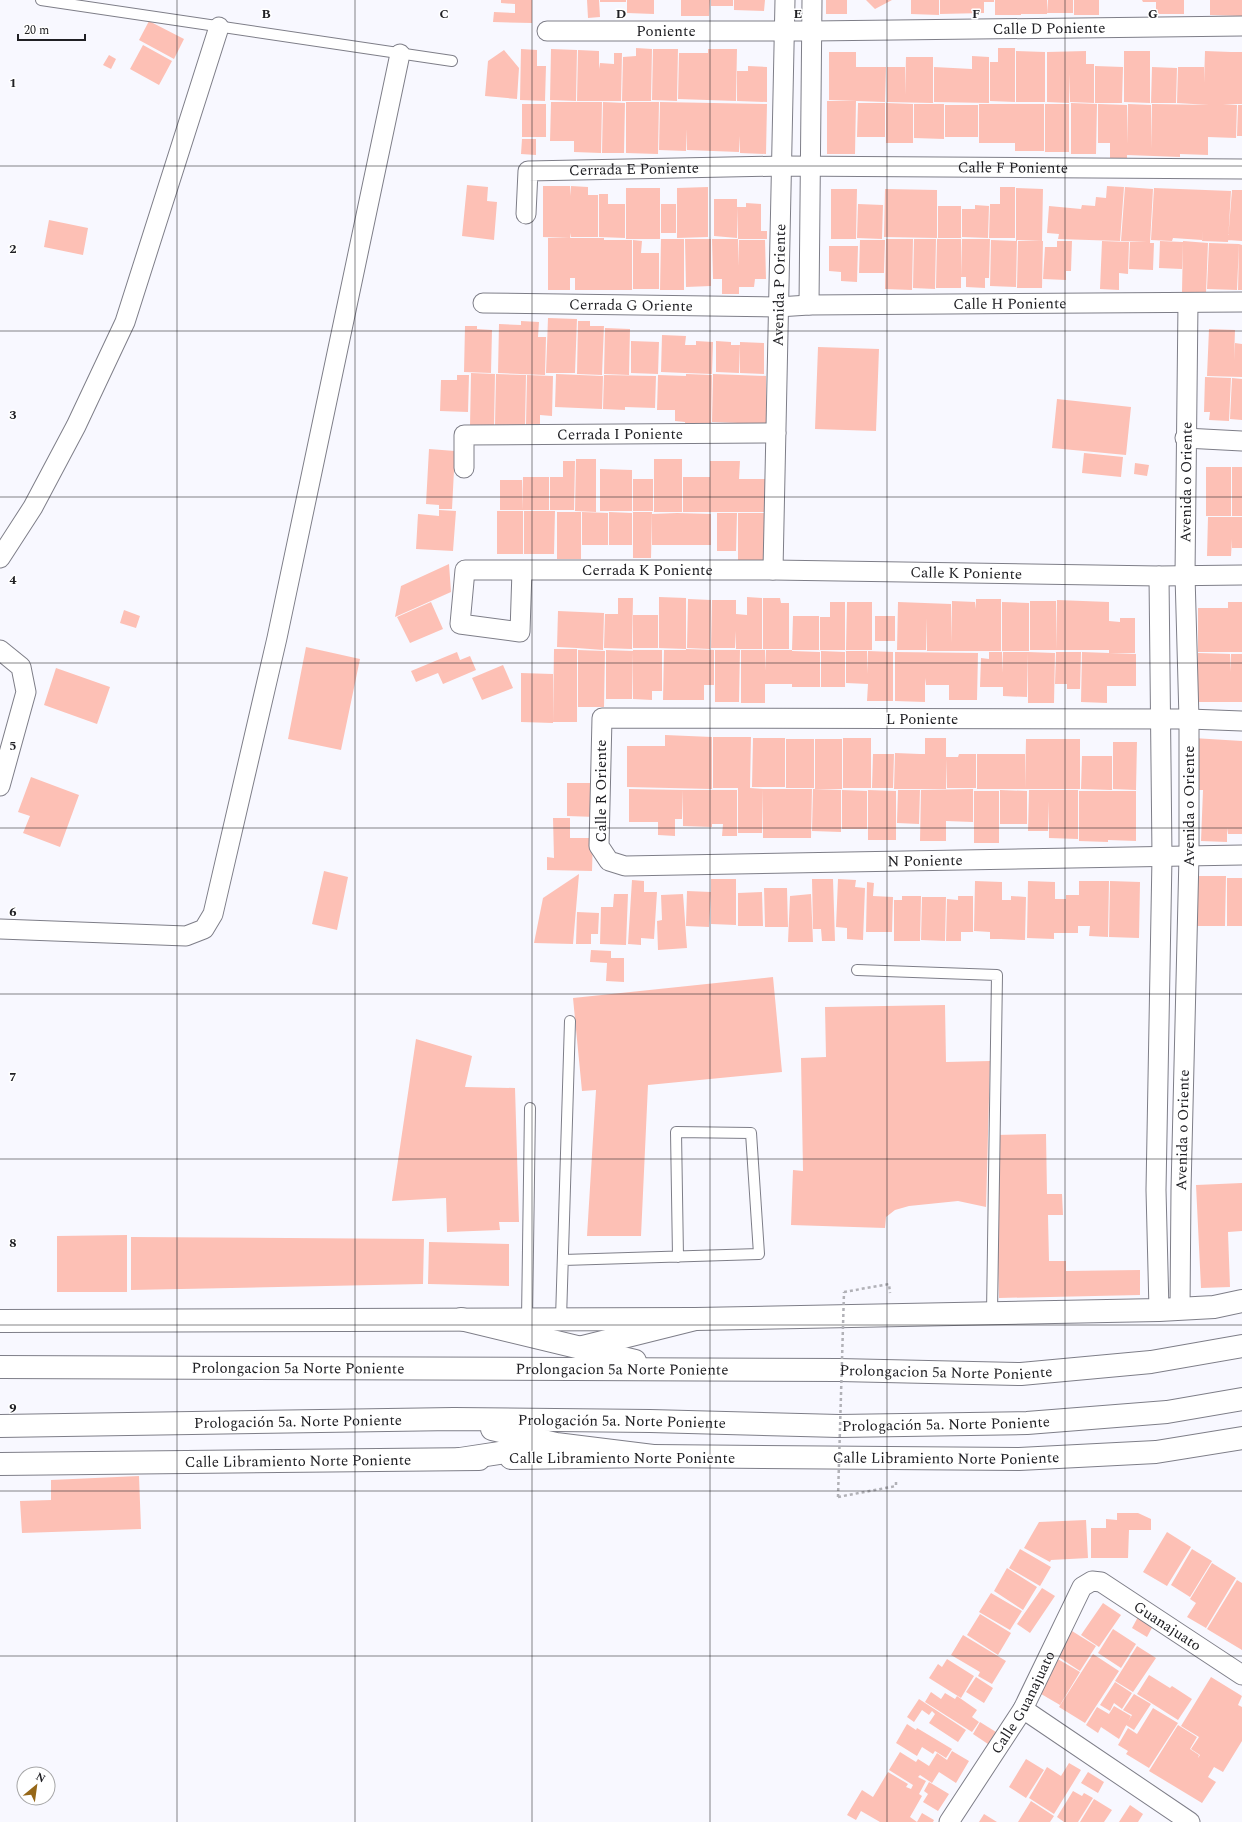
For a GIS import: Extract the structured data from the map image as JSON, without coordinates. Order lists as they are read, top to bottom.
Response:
{
  "streets": {
    "main road": ["Prolongacion 5a Norte Poniente", "Prologación 5a. Norte Poniente", "Calle Libramiento Norte Poniente"],
    "street": [
      "Calle D Poniente",
      "Poniente",
      "Calle F Poniente",
      "Cerrada E Poniente",
      "Avenida P Oriente",
      "Calle H Poniente",
      "Cerrada G Oriente",
      "Cerrada I Poniente",
      "Avenida o Oriente",
      "Cerrada K Poniente",
      "Calle K Poniente",
      "L Poniente",
      "Calle R Oriente",
      "N Poniente",
      "Guanajuato",
      "Calle Guanajuato"
    ]
  },
  "crossings": [
    ["Calle D Poniente", "Poniente"],
    ["Calle D Poniente", "Avenida P Oriente"],
    ["Poniente", "Avenida P Oriente"],
    ["Calle F Poniente", "Cerrada E Poniente"],
    ["Calle F Poniente", "Avenida P Oriente"],
    ["Cerrada E Poniente", "Avenida P Oriente"],
    ["Avenida P Oriente", "Calle H Poniente"],
    ["Avenida P Oriente", "Cerrada G Oriente"],
    ["Avenida P Oriente", "Cerrada I Poniente"],
    ["Avenida P Oriente", "Cerrada K Poniente"],
    ["Avenida P Oriente", "Calle K Poniente"],
    ["Calle H Poniente", "Cerrada G Oriente"],
    ["Calle H Poniente", "Avenida o Oriente"],
    ["Avenida o Oriente", "Calle K Poniente"],
    ["Avenida o Oriente", "L Poniente"],
    ["Avenida o Oriente", "N Poniente"],
    ["Cerrada K Poniente", "Calle K Poniente"],
    ["L Poniente", "Calle R Oriente"],
    ["Calle R Oriente", "N Poniente"],
    ["Guanajuato", "Calle Guanajuato"]
  ],
  "scale_bar": "20 m",
  "north": "top right",
  "grid": {
    "columns": [
      "B",
      "C",
      "D",
      "E",
      "F",
      "G"
    ],
    "rows": [
      "1",
      "2",
      "3",
      "4",
      "5",
      "6",
      "7",
      "8",
      "9"
    ]
  }
}
